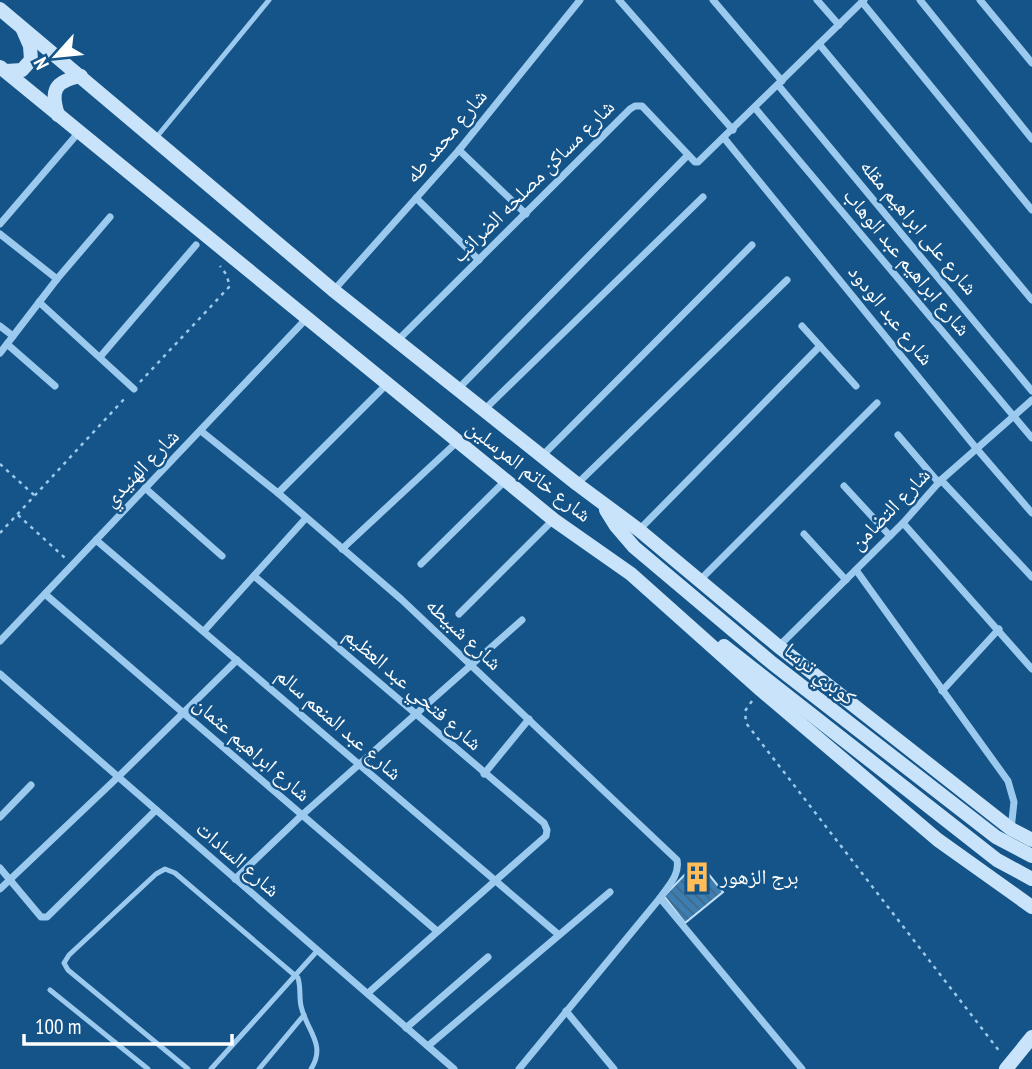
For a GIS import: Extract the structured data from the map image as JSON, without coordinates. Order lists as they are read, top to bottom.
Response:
{
  "streets": {
    "main road": ["شارع خاتم المرسلين", "كوبري ترسا"],
    "street": [
      "شارع محمد طه",
      "شارع مساكن مصلحه الضرائب",
      "شارع على ابراهيم مقله",
      "شارع ابراهيم عبد الوهاب",
      "شارع عبد الودود",
      "شارع الهنيدي",
      "شارع التضامن",
      "شارع شبيطه",
      "شارع فتحي عبد العظيم",
      "شارع عبد المنعم سالم",
      "شارع ابراهيم عثمان",
      "شارع السادات"
    ]
  },
  "crossings": [
    ["شارع محمد طه", "شارع خاتم المرسلين"],
    ["شارع مساكن مصلحه الضرائب", "شارع عبد الودود"],
    ["شارع مساكن مصلحه الضرائب", "شارع خاتم المرسلين"],
    ["شارع ابراهيم عبد الوهاب", "شارع التضامن"],
    ["شارع عبد الودود", "شارع التضامن"],
    ["شارع الهنيدي", "شارع خاتم المرسلين"],
    ["شارع الهنيدي", "شارع شبيطه"],
    ["شارع الهنيدي", "شارع عبد المنعم سالم"],
    ["شارع الهنيدي", "شارع ابراهيم عثمان"],
    ["شارع خاتم المرسلين", "شارع التضامن"],
    ["شارع خاتم المرسلين", "كوبري ترسا"],
    ["شارع فتحي عبد العظيم", "شارع عبد المنعم سالم"]
  ],
  "places": {
    "building": ["برج الزهور"]
  },
  "scale_bar": "100 m",
  "north": "bottom left"
}
